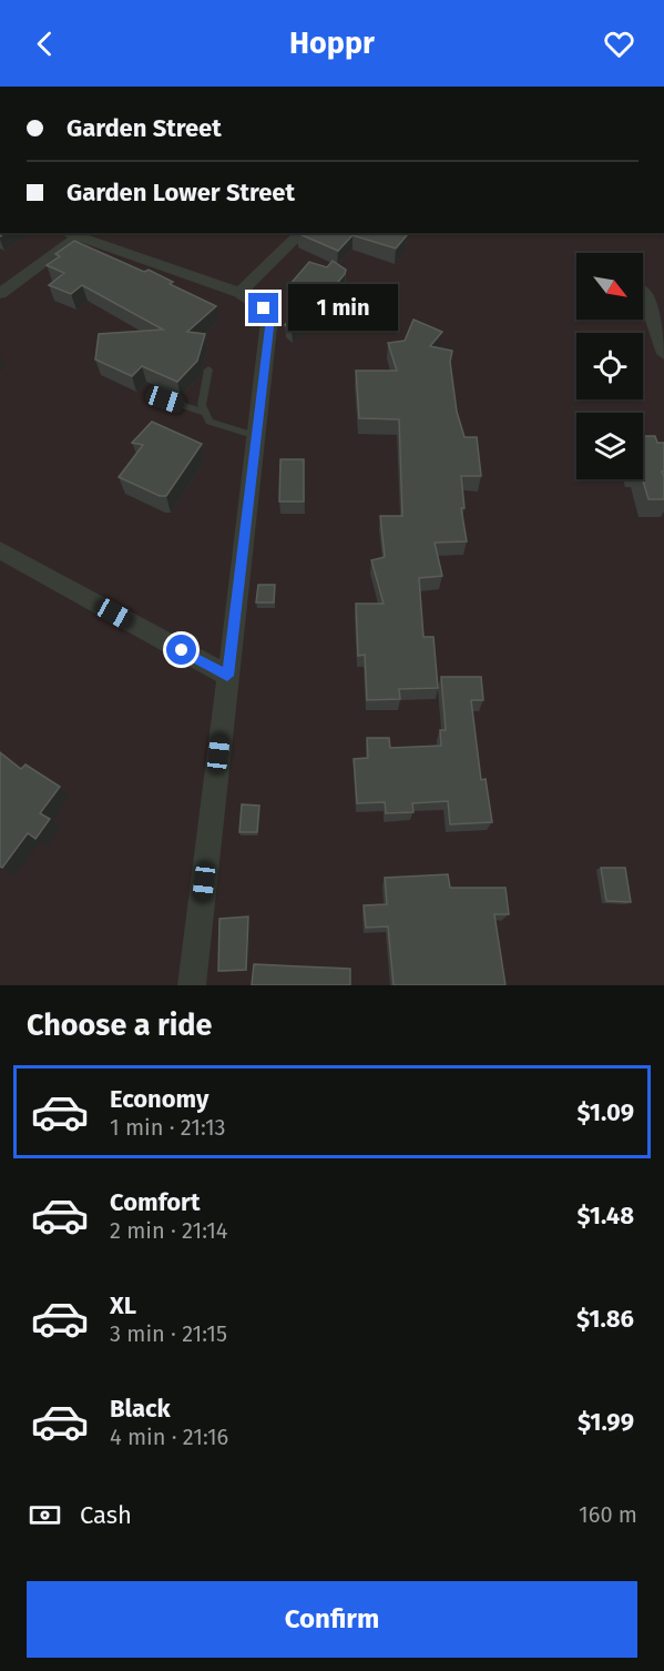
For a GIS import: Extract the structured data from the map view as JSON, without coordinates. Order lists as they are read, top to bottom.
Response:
{
  "north": "bottom right",
  "page": {
    "header": "Hoppr",
    "banner": ["Garden Street", "Garden Lower Street"],
    "bubble": "1 min",
    "heading": "Choose a ride",
    "list": [
      {
        "name": "Economy",
        "note": "1 min · 21:13",
        "value": "$1.09"
      },
      {
        "name": "Comfort",
        "note": "2 min · 21:14",
        "value": "$1.48"
      },
      {
        "name": "XL",
        "note": "3 min · 21:15",
        "value": "$1.86"
      },
      {
        "name": "Black",
        "note": "4 min · 21:16",
        "value": "$1.99"
      }
    ],
    "pay": ["Cash", "160 m"],
    "buttons": "Confirm"
  }
}
